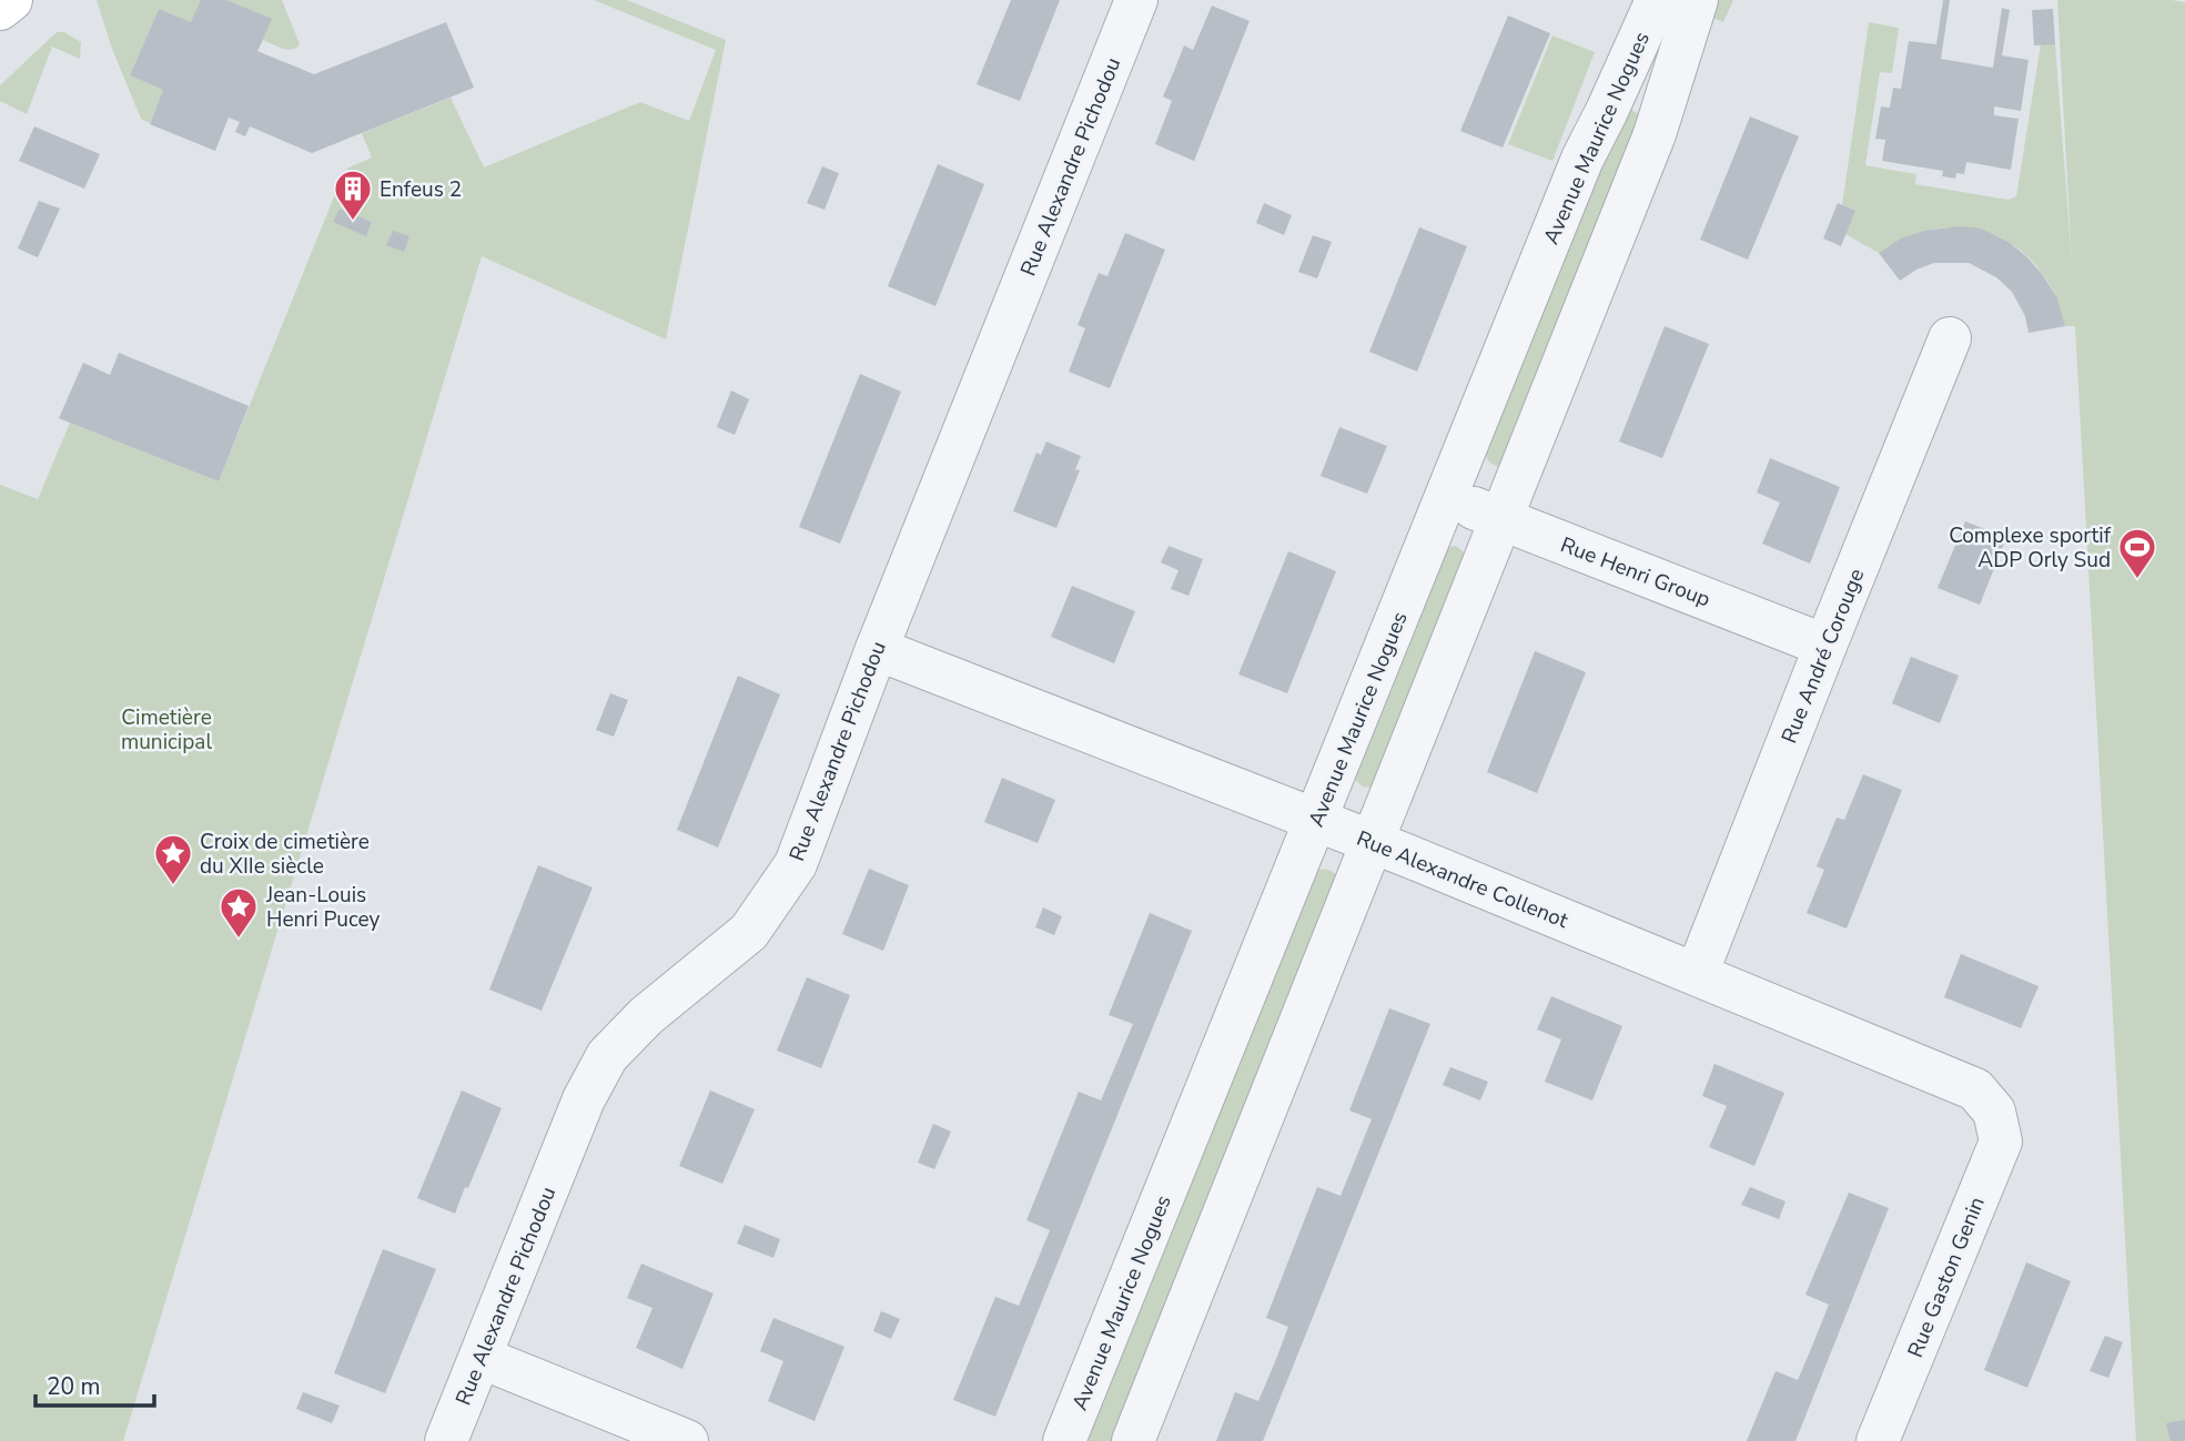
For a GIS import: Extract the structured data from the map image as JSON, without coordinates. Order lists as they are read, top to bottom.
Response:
{
  "streets": {
    "street": [
      "Avenue Maurice Nogues",
      "Rue Alexandre Pichodou",
      "Rue Henri Group",
      "Rue André Corouge",
      "Rue Alexandre Collenot",
      "Rue Gaston Genin"
    ]
  },
  "crossings": [
    ["Avenue Maurice Nogues", "Rue Henri Group"],
    ["Avenue Maurice Nogues", "Rue Alexandre Collenot"],
    ["Rue Alexandre Pichodou", "Rue Alexandre Collenot"],
    ["Rue Henri Group", "Rue André Corouge"],
    ["Rue André Corouge", "Rue Alexandre Collenot"],
    ["Rue Alexandre Collenot", "Rue Gaston Genin"]
  ],
  "parks": ["Cimetière municipal"],
  "places": {
    "building": ["Enfeus 2"],
    "sports": ["Complexe sportif ADP Orly Sud"],
    "place": ["Croix de cimetière du XIIe siècle", "Jean-Louis Henri Pucey"]
  },
  "scale_bar": "20 m"
}
